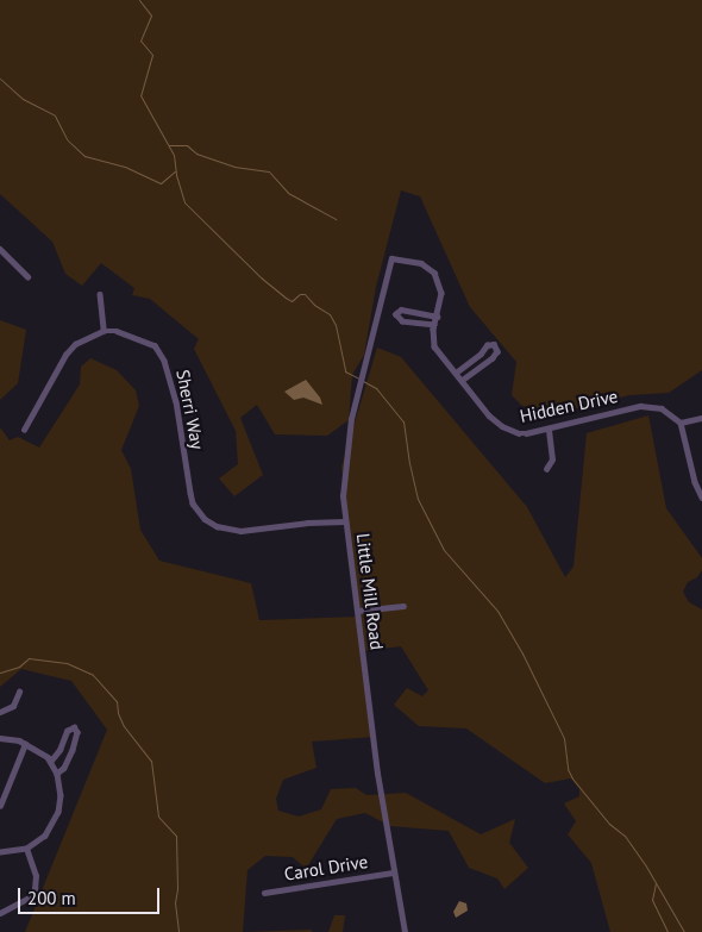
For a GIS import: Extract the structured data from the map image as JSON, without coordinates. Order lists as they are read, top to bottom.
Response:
{
  "streets": {
    "street": [
      "Hidden Drive",
      "Sherri Way",
      "Little Mill Road",
      "Carol Drive"
    ]
  },
  "crossings": [
    ["Hidden Drive", "Little Mill Road"],
    ["Sherri Way", "Little Mill Road"],
    ["Little Mill Road", "Carol Drive"]
  ],
  "scale_bar": "200 m"
}
